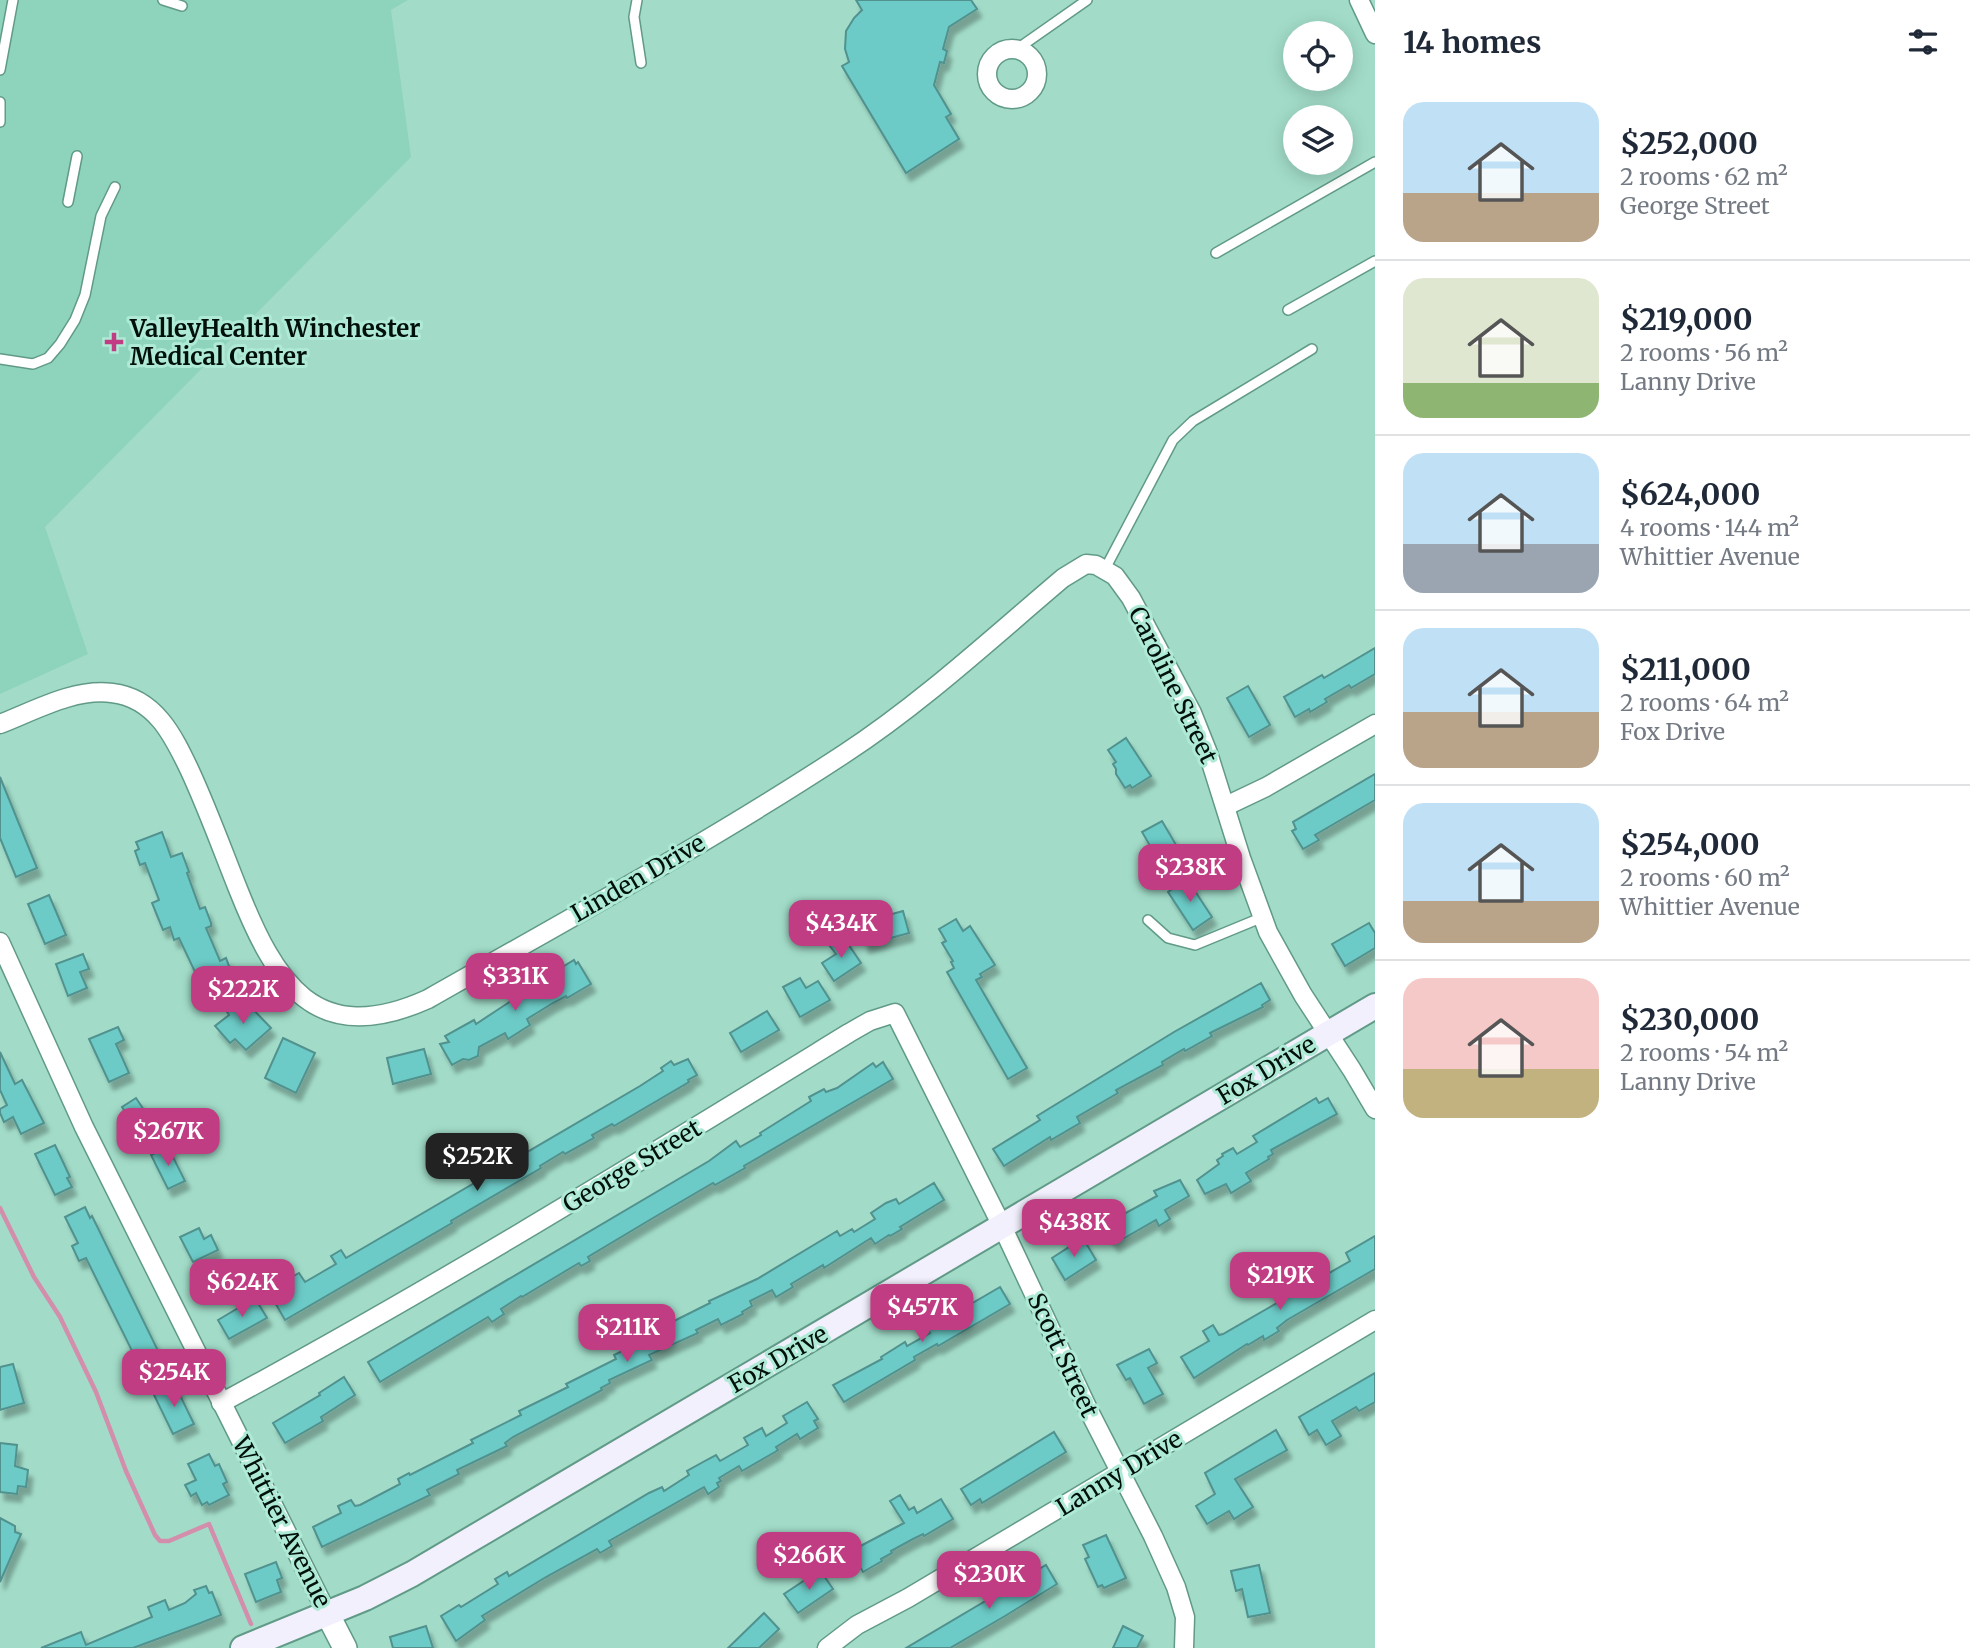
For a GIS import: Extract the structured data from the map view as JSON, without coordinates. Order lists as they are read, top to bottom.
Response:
{
  "streets": {
    "main road": ["Fox Drive"],
    "street": [
      "Caroline Street",
      "Linden Drive",
      "George Street",
      "Scott Street",
      "Lanny Drive",
      "Whittier Avenue"
    ]
  },
  "crossings": [
    ["Caroline Street", "Linden Drive"],
    ["Caroline Street", "Fox Drive"],
    ["Fox Drive", "Scott Street"],
    ["Fox Drive", "Whittier Avenue"],
    ["George Street", "Scott Street"],
    ["George Street", "Whittier Avenue"],
    ["Scott Street", "Lanny Drive"]
  ],
  "places": {
    "health": ["ValleyHealth Winchester Medical Center"]
  },
  "page": {
    "heading": "14 homes",
    "list": [
      {
        "name": "$252,000",
        "note": "2 rooms · 62 m² · George Street"
      },
      {
        "name": "$219,000",
        "note": "2 rooms · 56 m² · Lanny Drive"
      },
      {
        "name": "$624,000",
        "note": "4 rooms · 144 m² · Whittier Avenue"
      },
      {
        "name": "$211,000",
        "note": "2 rooms · 64 m² · Fox Drive"
      },
      {
        "name": "$254,000",
        "note": "2 rooms · 60 m² · Whittier Avenue"
      },
      {
        "name": "$230,000",
        "note": "2 rooms · 54 m² · Lanny Drive"
      }
    ],
    "price": [
      "$238K",
      "$434K",
      "$331K",
      "$222K",
      "$267K",
      "$252K",
      "$438K",
      "$219K",
      "$624K",
      "$457K",
      "$211K",
      "$254K",
      "$266K",
      "$230K"
    ]
  }
}
